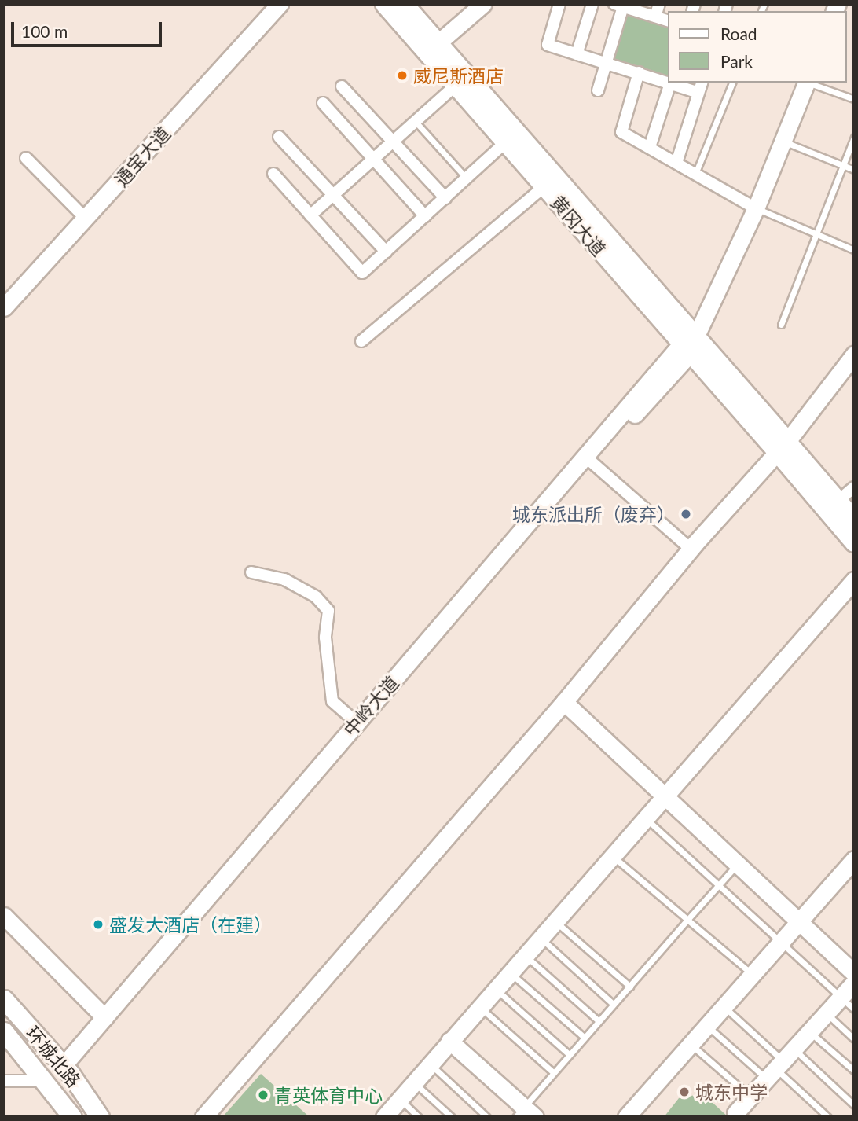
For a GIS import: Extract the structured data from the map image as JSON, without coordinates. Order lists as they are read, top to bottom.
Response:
{
  "streets": {
    "main road": ["黄冈大道", "环城北路"],
    "street": ["通宝大道", "中岭大道"]
  },
  "crossings": [
    ["中岭大道", "环城北路"]
  ],
  "places": [
    "威尼斯酒店",
    "城东派出所（废弃）",
    "盛发大酒店（在建）",
    "城东中学",
    "青英体育中心"
  ],
  "legend": ["Road", "Park"],
  "scale_bar": "100 m"
}
